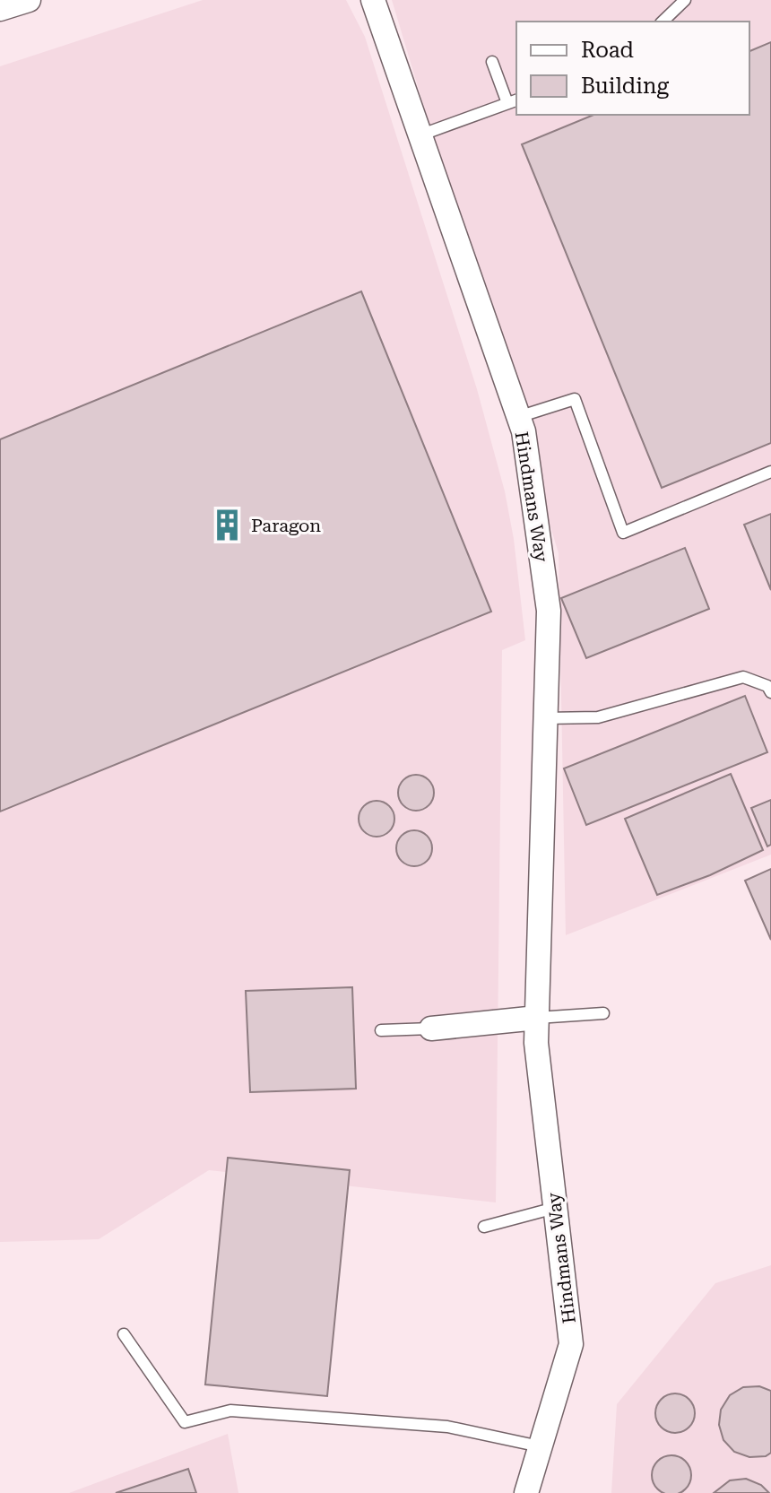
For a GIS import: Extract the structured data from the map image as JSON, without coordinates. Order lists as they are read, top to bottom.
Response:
{
  "streets": {
    "street": ["Hindmans Way"]
  },
  "places": {
    "building": ["Paragon"]
  },
  "legend": ["Road", "Building"]
}
